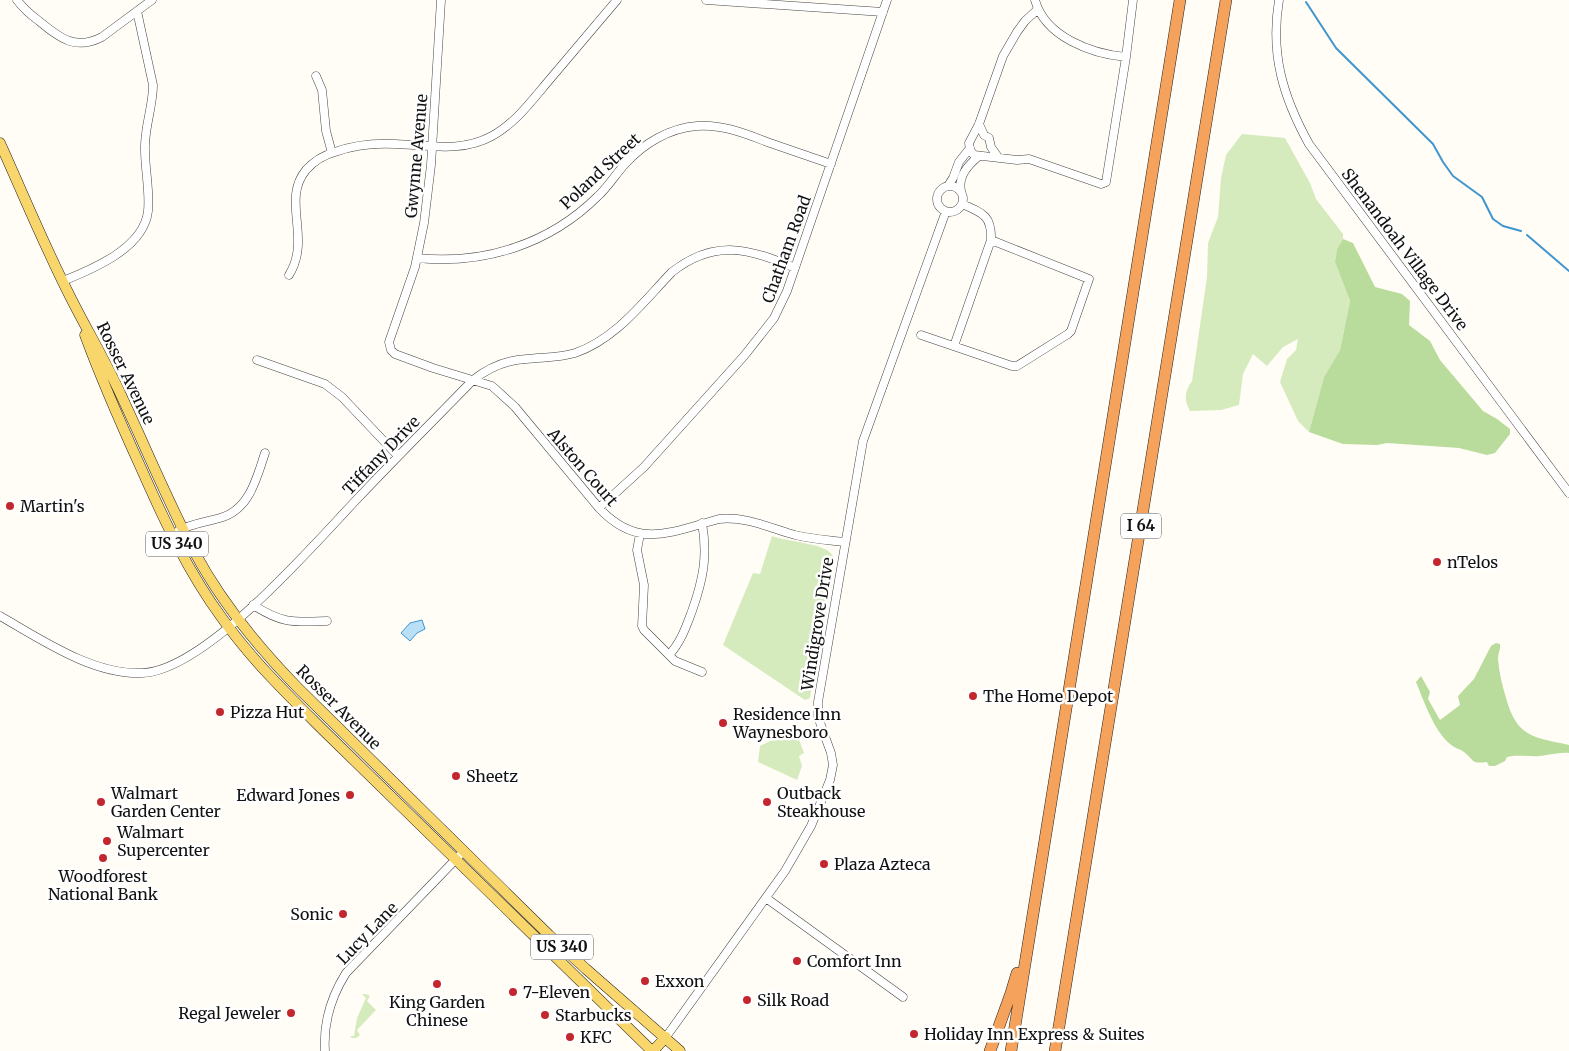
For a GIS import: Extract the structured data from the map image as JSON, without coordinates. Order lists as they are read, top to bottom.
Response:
{
  "streets": {
    "highway": ["I 64"],
    "main road": ["Rosser Avenue", "US 340"],
    "street": [
      "Gwynne Avenue",
      "Poland Street",
      "Chatham Road",
      "Shenandoah Village Drive",
      "Tiffany Drive",
      "Alston Court",
      "Windigrove Drive",
      "Lucy Lane"
    ]
  },
  "crossings": [
    ["Gwynne Avenue", "Poland Street"],
    ["Gwynne Avenue", "Alston Court"],
    ["Poland Street", "Chatham Road"],
    ["Chatham Road", "Tiffany Drive"],
    ["Chatham Road", "Alston Court"],
    ["Rosser Avenue", "Tiffany Drive"],
    ["Rosser Avenue", "Windigrove Drive"],
    ["Rosser Avenue", "Lucy Lane"],
    ["Tiffany Drive", "Alston Court"],
    ["Alston Court", "Windigrove Drive"]
  ],
  "places": [
    "Martin's",
    "nTelos",
    "The Home Depot",
    "Pizza Hut",
    "Residence Inn Waynesboro",
    "Sheetz",
    "Edward Jones",
    "Walmart Garden Center",
    "Outback Steakhouse",
    "Walmart Supercenter",
    "Woodforest National Bank",
    "Plaza Azteca",
    "Sonic",
    "Comfort Inn",
    "Exxon",
    "King Garden Chinese",
    "7-Eleven",
    "Silk Road",
    "Regal Jeweler",
    "Starbucks",
    "Holiday Inn Express & Suites",
    "KFC"
  ]
}
